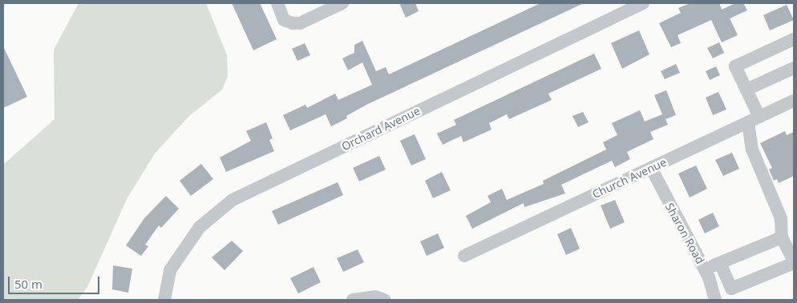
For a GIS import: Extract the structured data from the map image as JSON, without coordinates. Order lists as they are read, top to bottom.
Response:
{
  "streets": {
    "street": ["Orchard Avenue", "Church Avenue", "Sharon Road"]
  },
  "crossings": [
    ["Church Avenue", "Sharon Road"]
  ],
  "scale_bar": "50 m"
}
